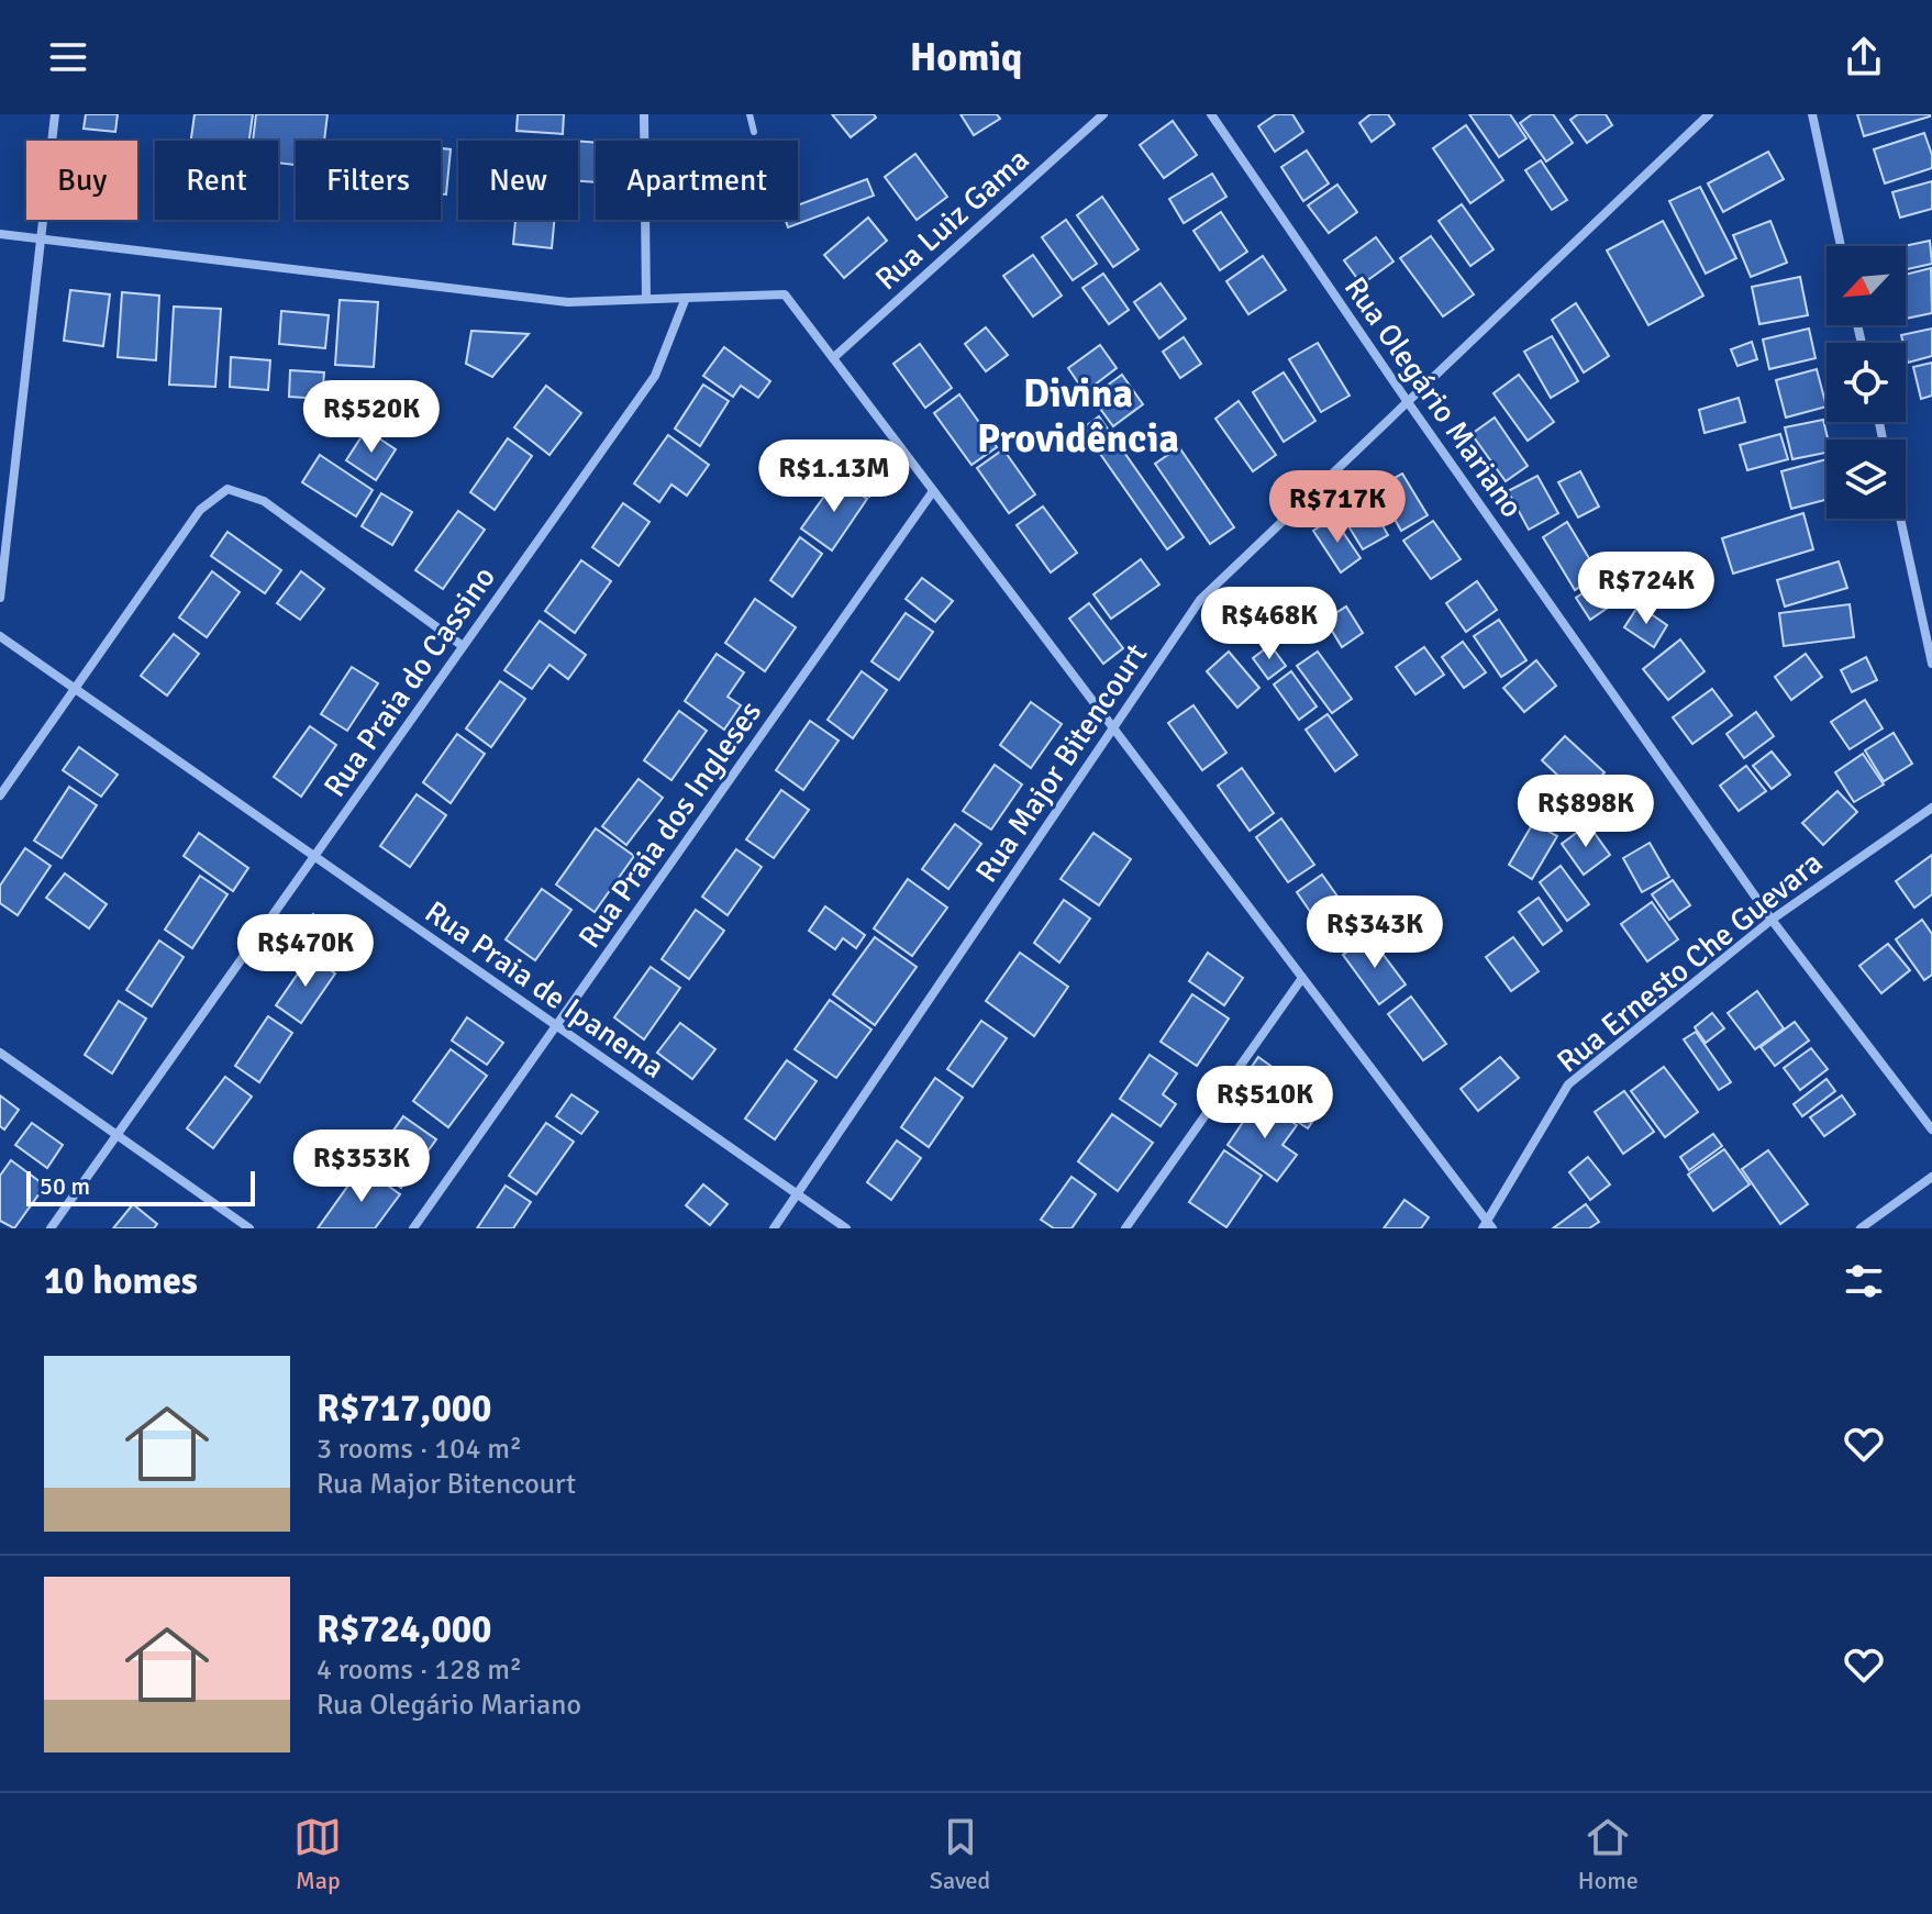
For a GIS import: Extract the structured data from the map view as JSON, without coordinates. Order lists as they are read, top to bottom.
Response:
{
  "streets": {
    "street": [
      "Rua Luiz Gama",
      "Rua Olegário Mariano",
      "Rua Praia do Cassino",
      "Rua Major Bitencourt",
      "Rua Praia dos Ingleses",
      "Rua Ernesto Che Guevara",
      "Rua Praia de Ipanema"
    ]
  },
  "crossings": [
    ["Rua Olegário Mariano", "Rua Major Bitencourt"],
    ["Rua Olegário Mariano", "Rua Ernesto Che Guevara"],
    ["Rua Praia do Cassino", "Rua Praia de Ipanema"],
    ["Rua Major Bitencourt", "Rua Praia de Ipanema"],
    ["Rua Praia dos Ingleses", "Rua Praia de Ipanema"]
  ],
  "districts": ["Divina Providência"],
  "scale_bar": "50 m",
  "north": "bottom left",
  "page": {
    "header": "Homiq",
    "chip": [
      "Buy",
      "Rent",
      "Filters",
      "New",
      "Apartment"
    ],
    "price": [
      "R$520K",
      "R$1.13M",
      "R$717K",
      "R$724K",
      "R$468K",
      "R$898K",
      "R$343K",
      "R$470K",
      "R$510K",
      "R$353K"
    ],
    "scale": "50 m",
    "heading": "10 homes",
    "list": [
      {
        "name": "R$717,000",
        "note": "3 rooms · 104 m² · Rua Major Bitencourt"
      },
      {
        "name": "R$724,000",
        "note": "4 rooms · 128 m² · Rua Olegário Mariano"
      }
    ],
    "tabs": ["Map", "Saved", "Home"]
  }
}
